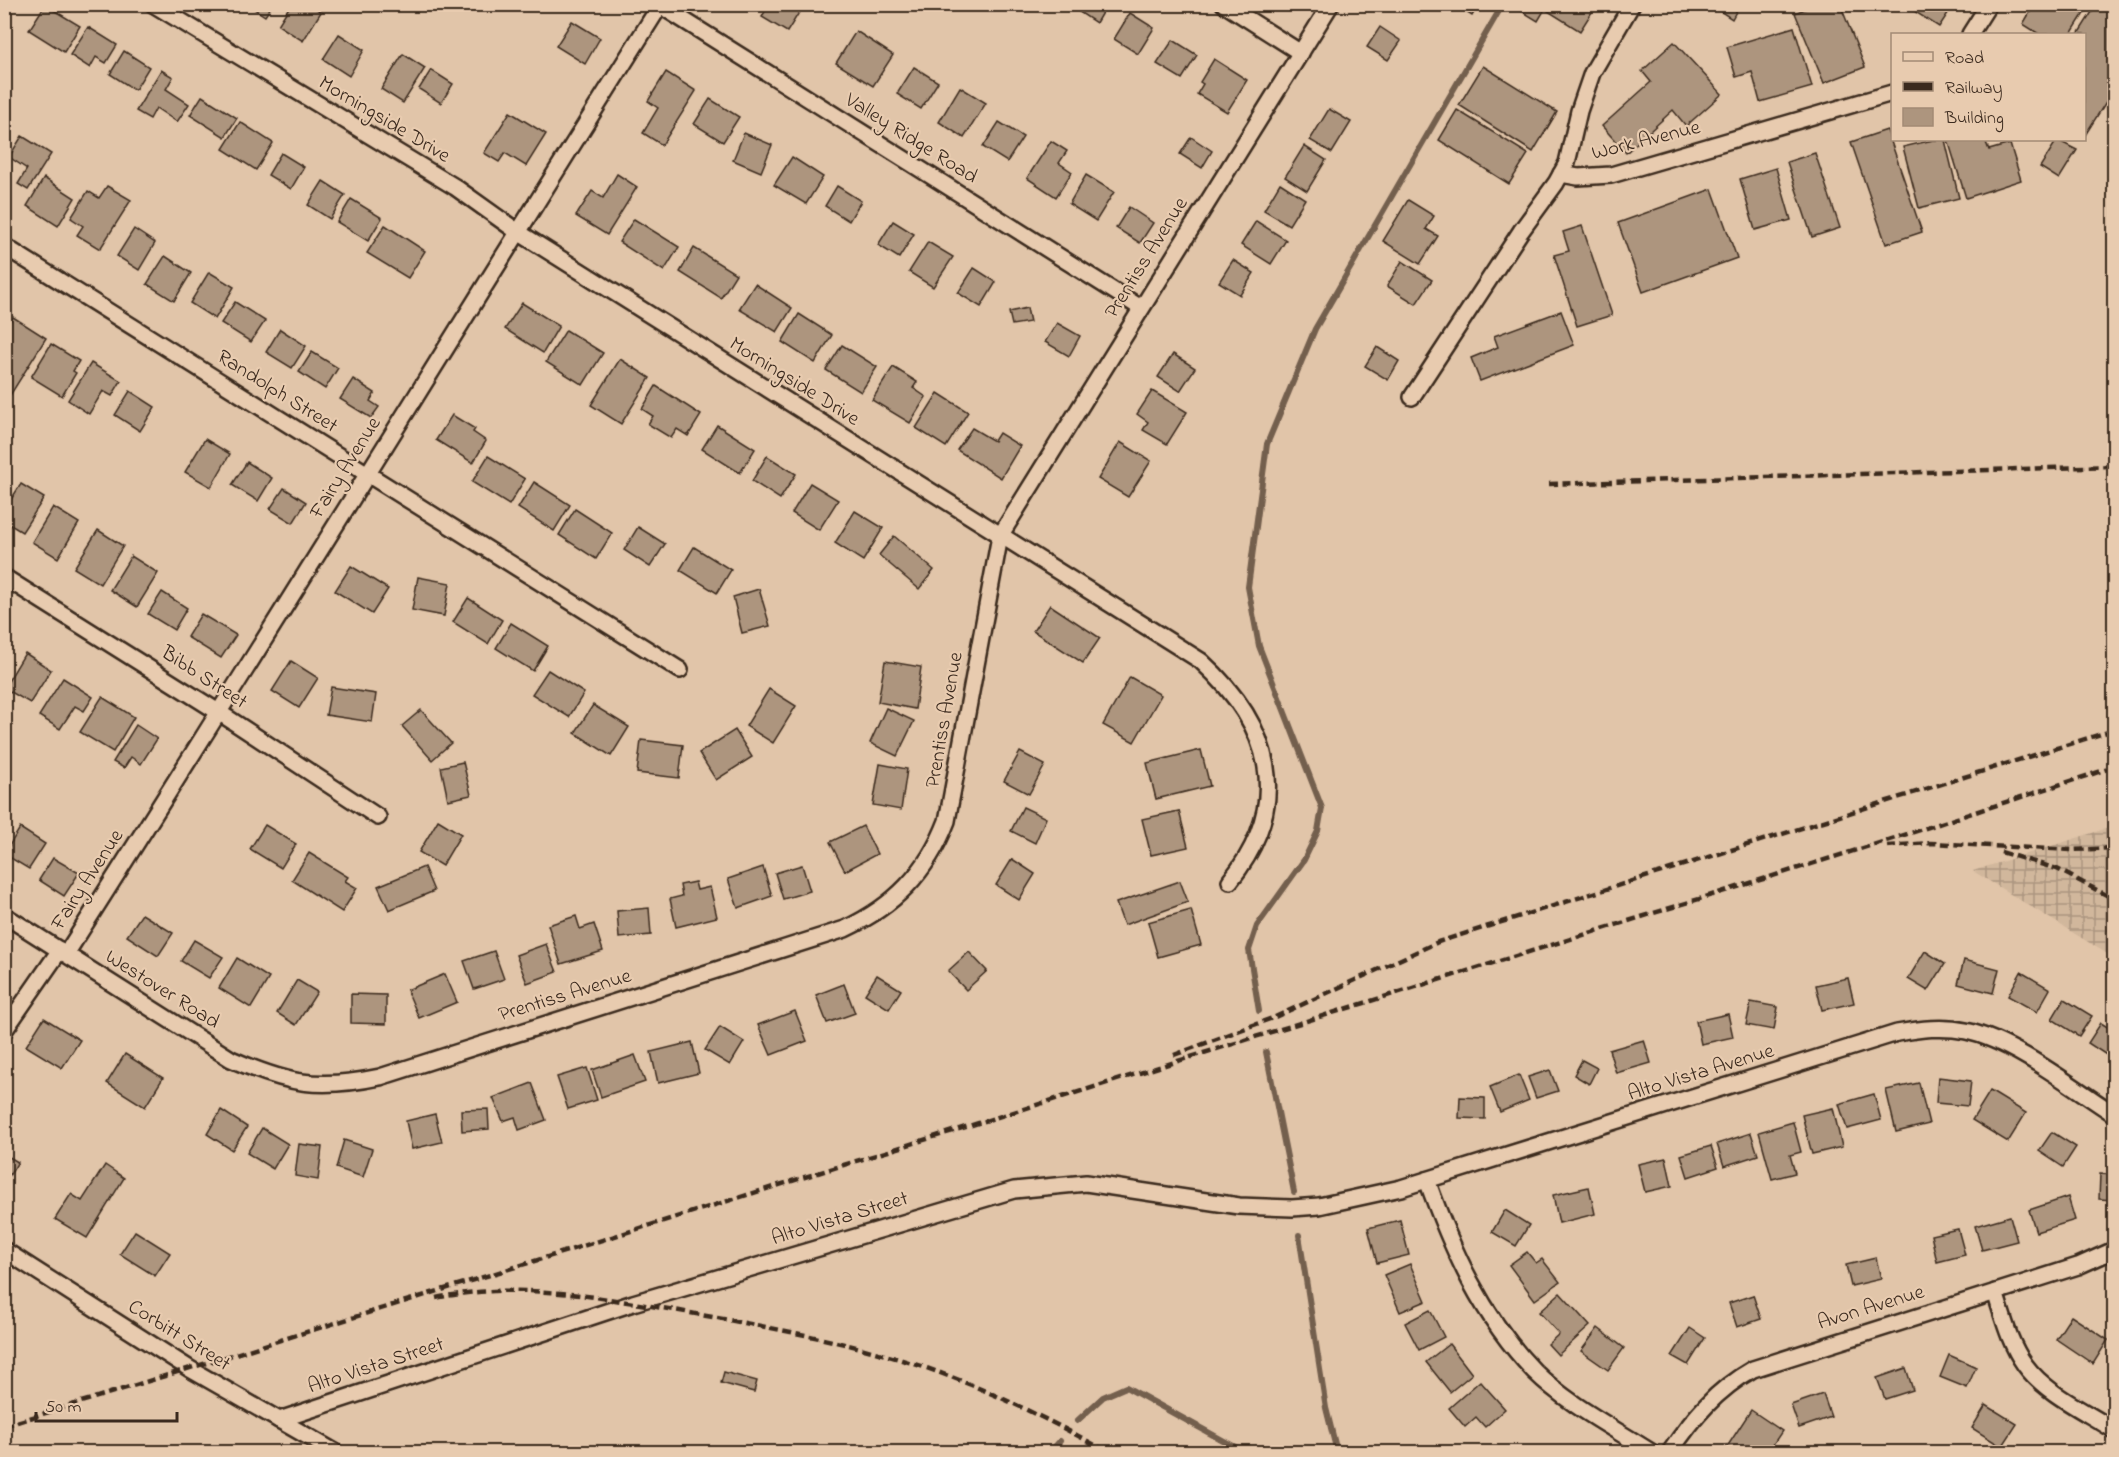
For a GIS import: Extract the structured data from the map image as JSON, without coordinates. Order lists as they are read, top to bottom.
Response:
{
  "streets": {
    "street": [
      "Morningside Drive",
      "Valley Ridge Road",
      "Work Avenue",
      "Prentiss Avenue",
      "Randolph Street",
      "Fairy Avenue",
      "Bibb Street",
      "Westover Road",
      "Alto Vista Avenue",
      "Alto Vista Street",
      "Avon Avenue",
      "Corbitt Street"
    ]
  },
  "crossings": [
    ["Morningside Drive", "Prentiss Avenue"],
    ["Morningside Drive", "Fairy Avenue"],
    ["Valley Ridge Road", "Prentiss Avenue"],
    ["Valley Ridge Road", "Fairy Avenue"],
    ["Prentiss Avenue", "Westover Road"],
    ["Randolph Street", "Fairy Avenue"],
    ["Fairy Avenue", "Bibb Street"],
    ["Fairy Avenue", "Westover Road"],
    ["Alto Vista Avenue", "Alto Vista Street"],
    ["Alto Vista Street", "Corbitt Street"]
  ],
  "legend": ["Road", "Railway", "Building"],
  "scale_bar": "50 m"
}
